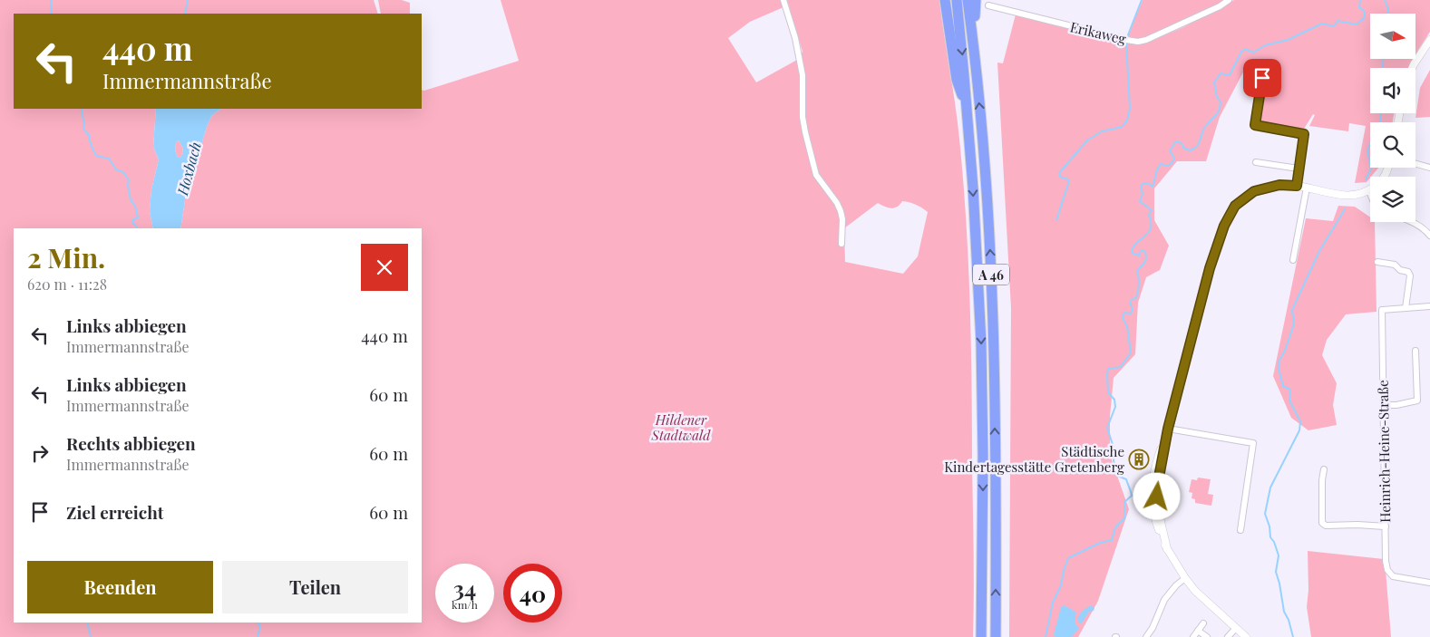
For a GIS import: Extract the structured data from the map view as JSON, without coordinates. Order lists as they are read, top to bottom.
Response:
{
  "streets": {
    "highway": ["A 46"],
    "street": ["Erikaweg", "Heinrich-Heine-Straße"]
  },
  "water": ["Hoxbach"],
  "parks": ["Hildener Stadtwald"],
  "places": {
    "building": ["Städtische Kindertagesstätte Gretenberg"]
  },
  "north": "right",
  "page": {
    "turn": ["440 m", "Immermannstraße"],
    "heading": ["2 Min.", "620 m · 11:28"],
    "list": [
      {
        "name": "Links abbiegen",
        "note": "Immermannstraße",
        "value": "440 m"
      },
      {
        "name": "Links abbiegen",
        "note": "Immermannstraße",
        "value": "60 m"
      },
      {
        "name": "Rechts abbiegen",
        "note": "Immermannstraße",
        "value": "60 m"
      },
      {
        "name": "Ziel erreicht",
        "value": "60 m"
      }
    ],
    "buttons": ["Beenden", "Teilen"],
    "speed": "34 km/h",
    "limit": "40"
  }
}
